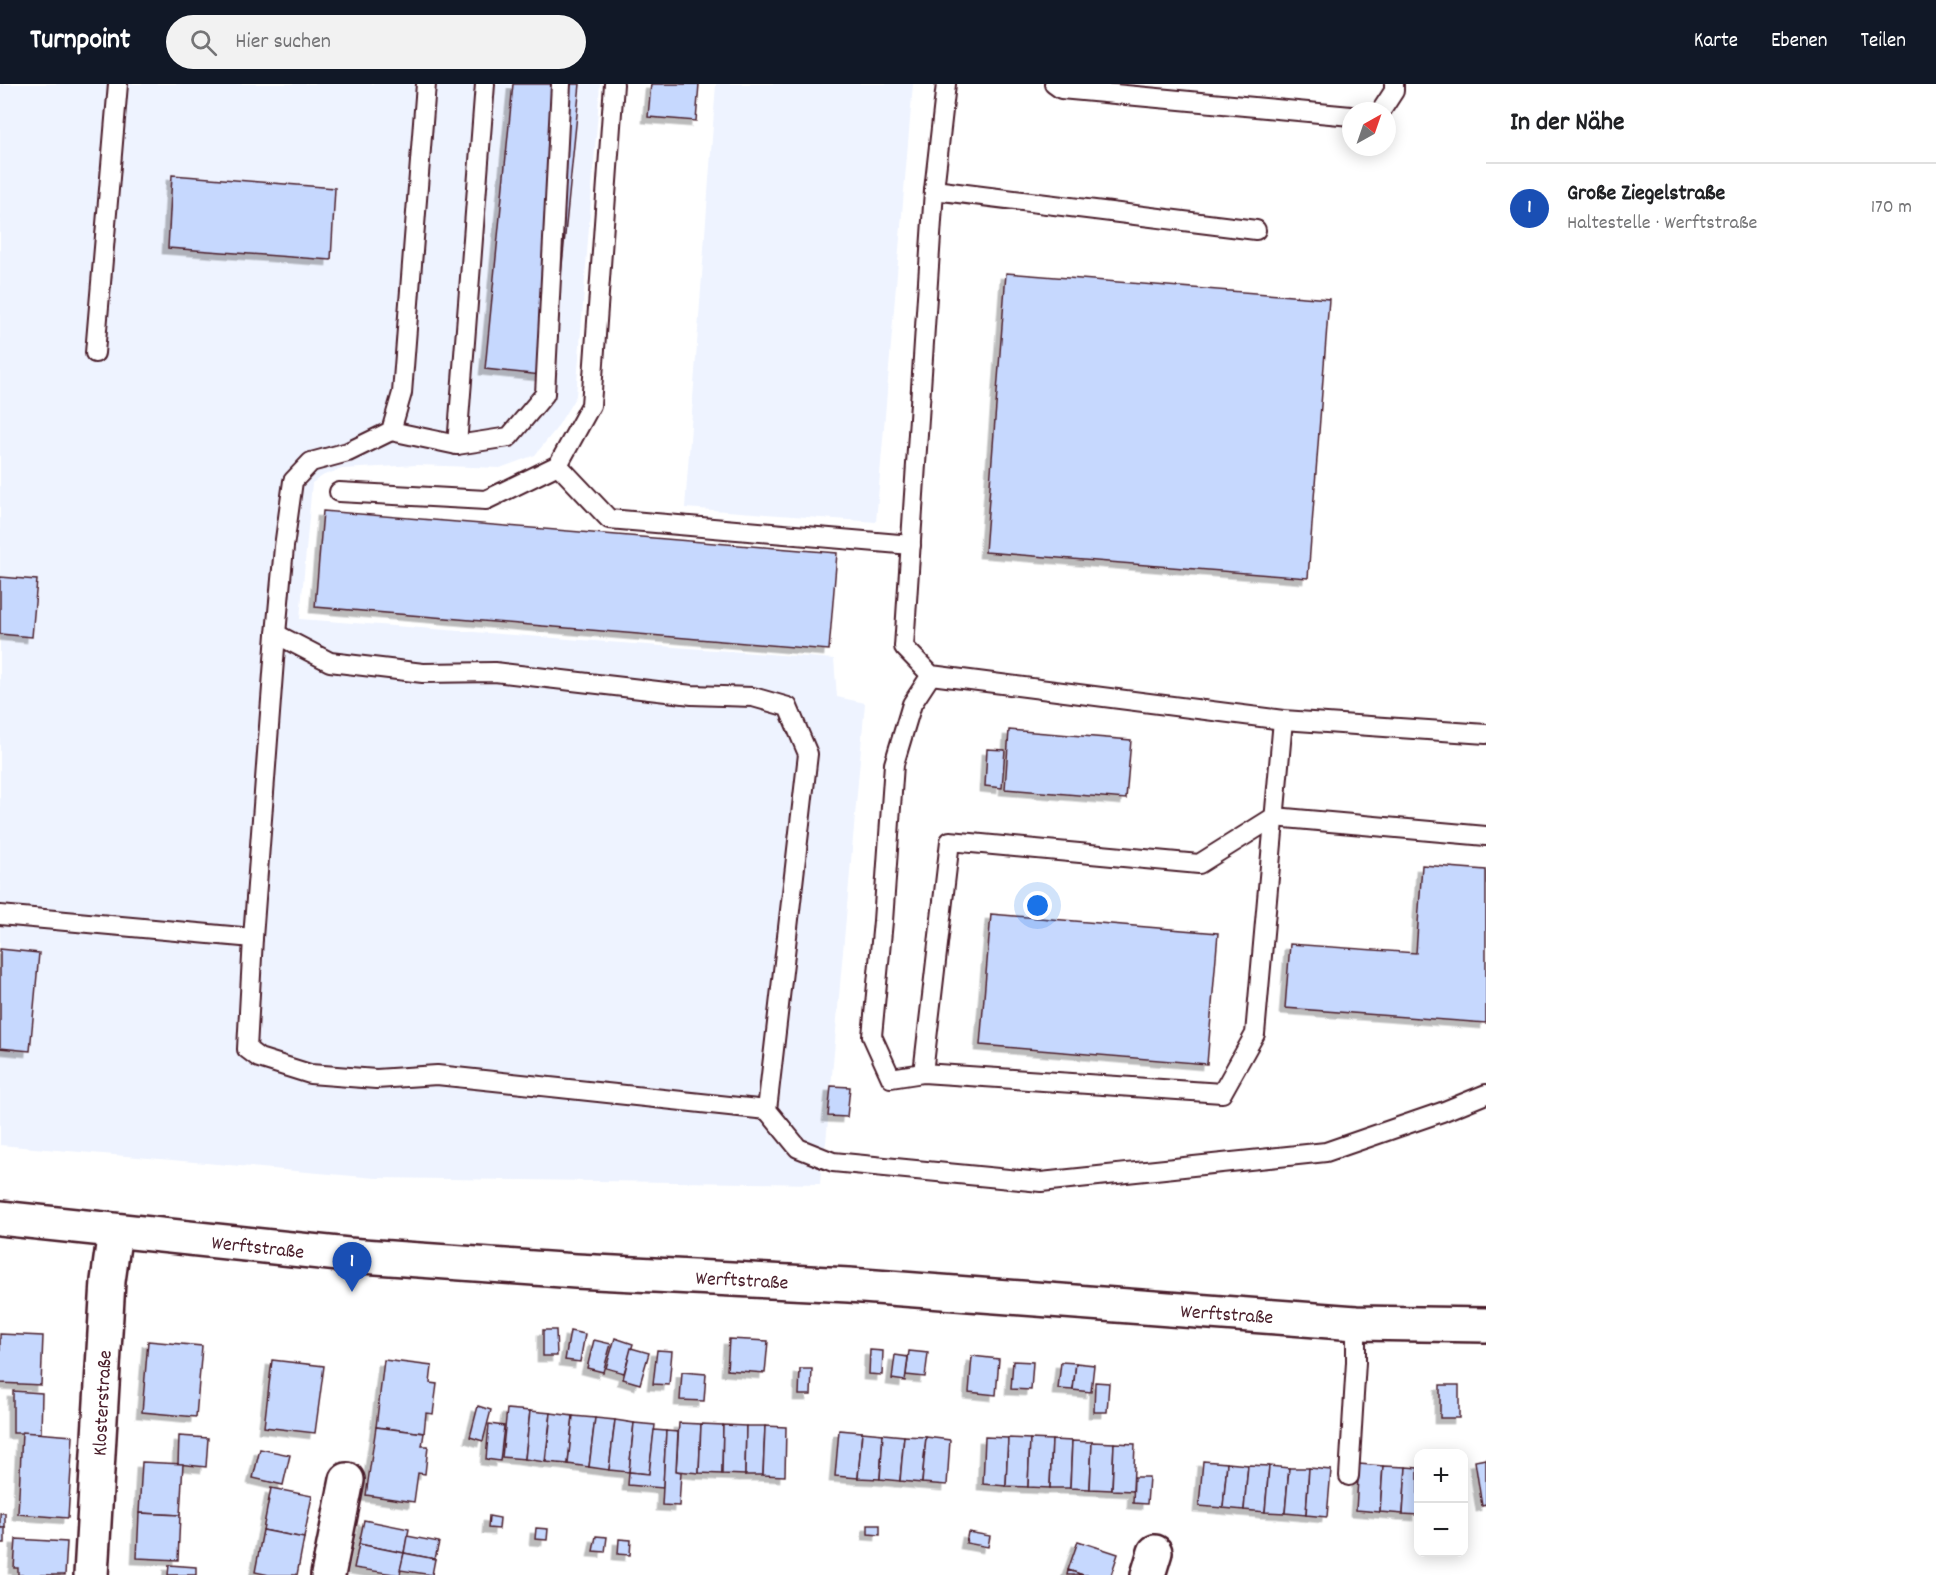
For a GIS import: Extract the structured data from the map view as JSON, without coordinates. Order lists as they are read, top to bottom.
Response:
{
  "streets": {
    "main road": ["Werftstraße", "Klosterstraße"]
  },
  "crossings": [
    ["Werftstraße", "Klosterstraße"]
  ],
  "north": "top right",
  "page": {
    "header": "Turnpoint",
    "search": "Hier suchen",
    "nav": ["Karte", "Ebenen", "Teilen"],
    "heading": "In der Nähe",
    "list": [
      {
        "mark": "1",
        "name": "Große Ziegelstraße",
        "note": "Haltestelle · Werftstraße",
        "value": "170 m"
      }
    ],
    "pins": "1",
    "map_buttons": ["+", "−"]
  }
}
